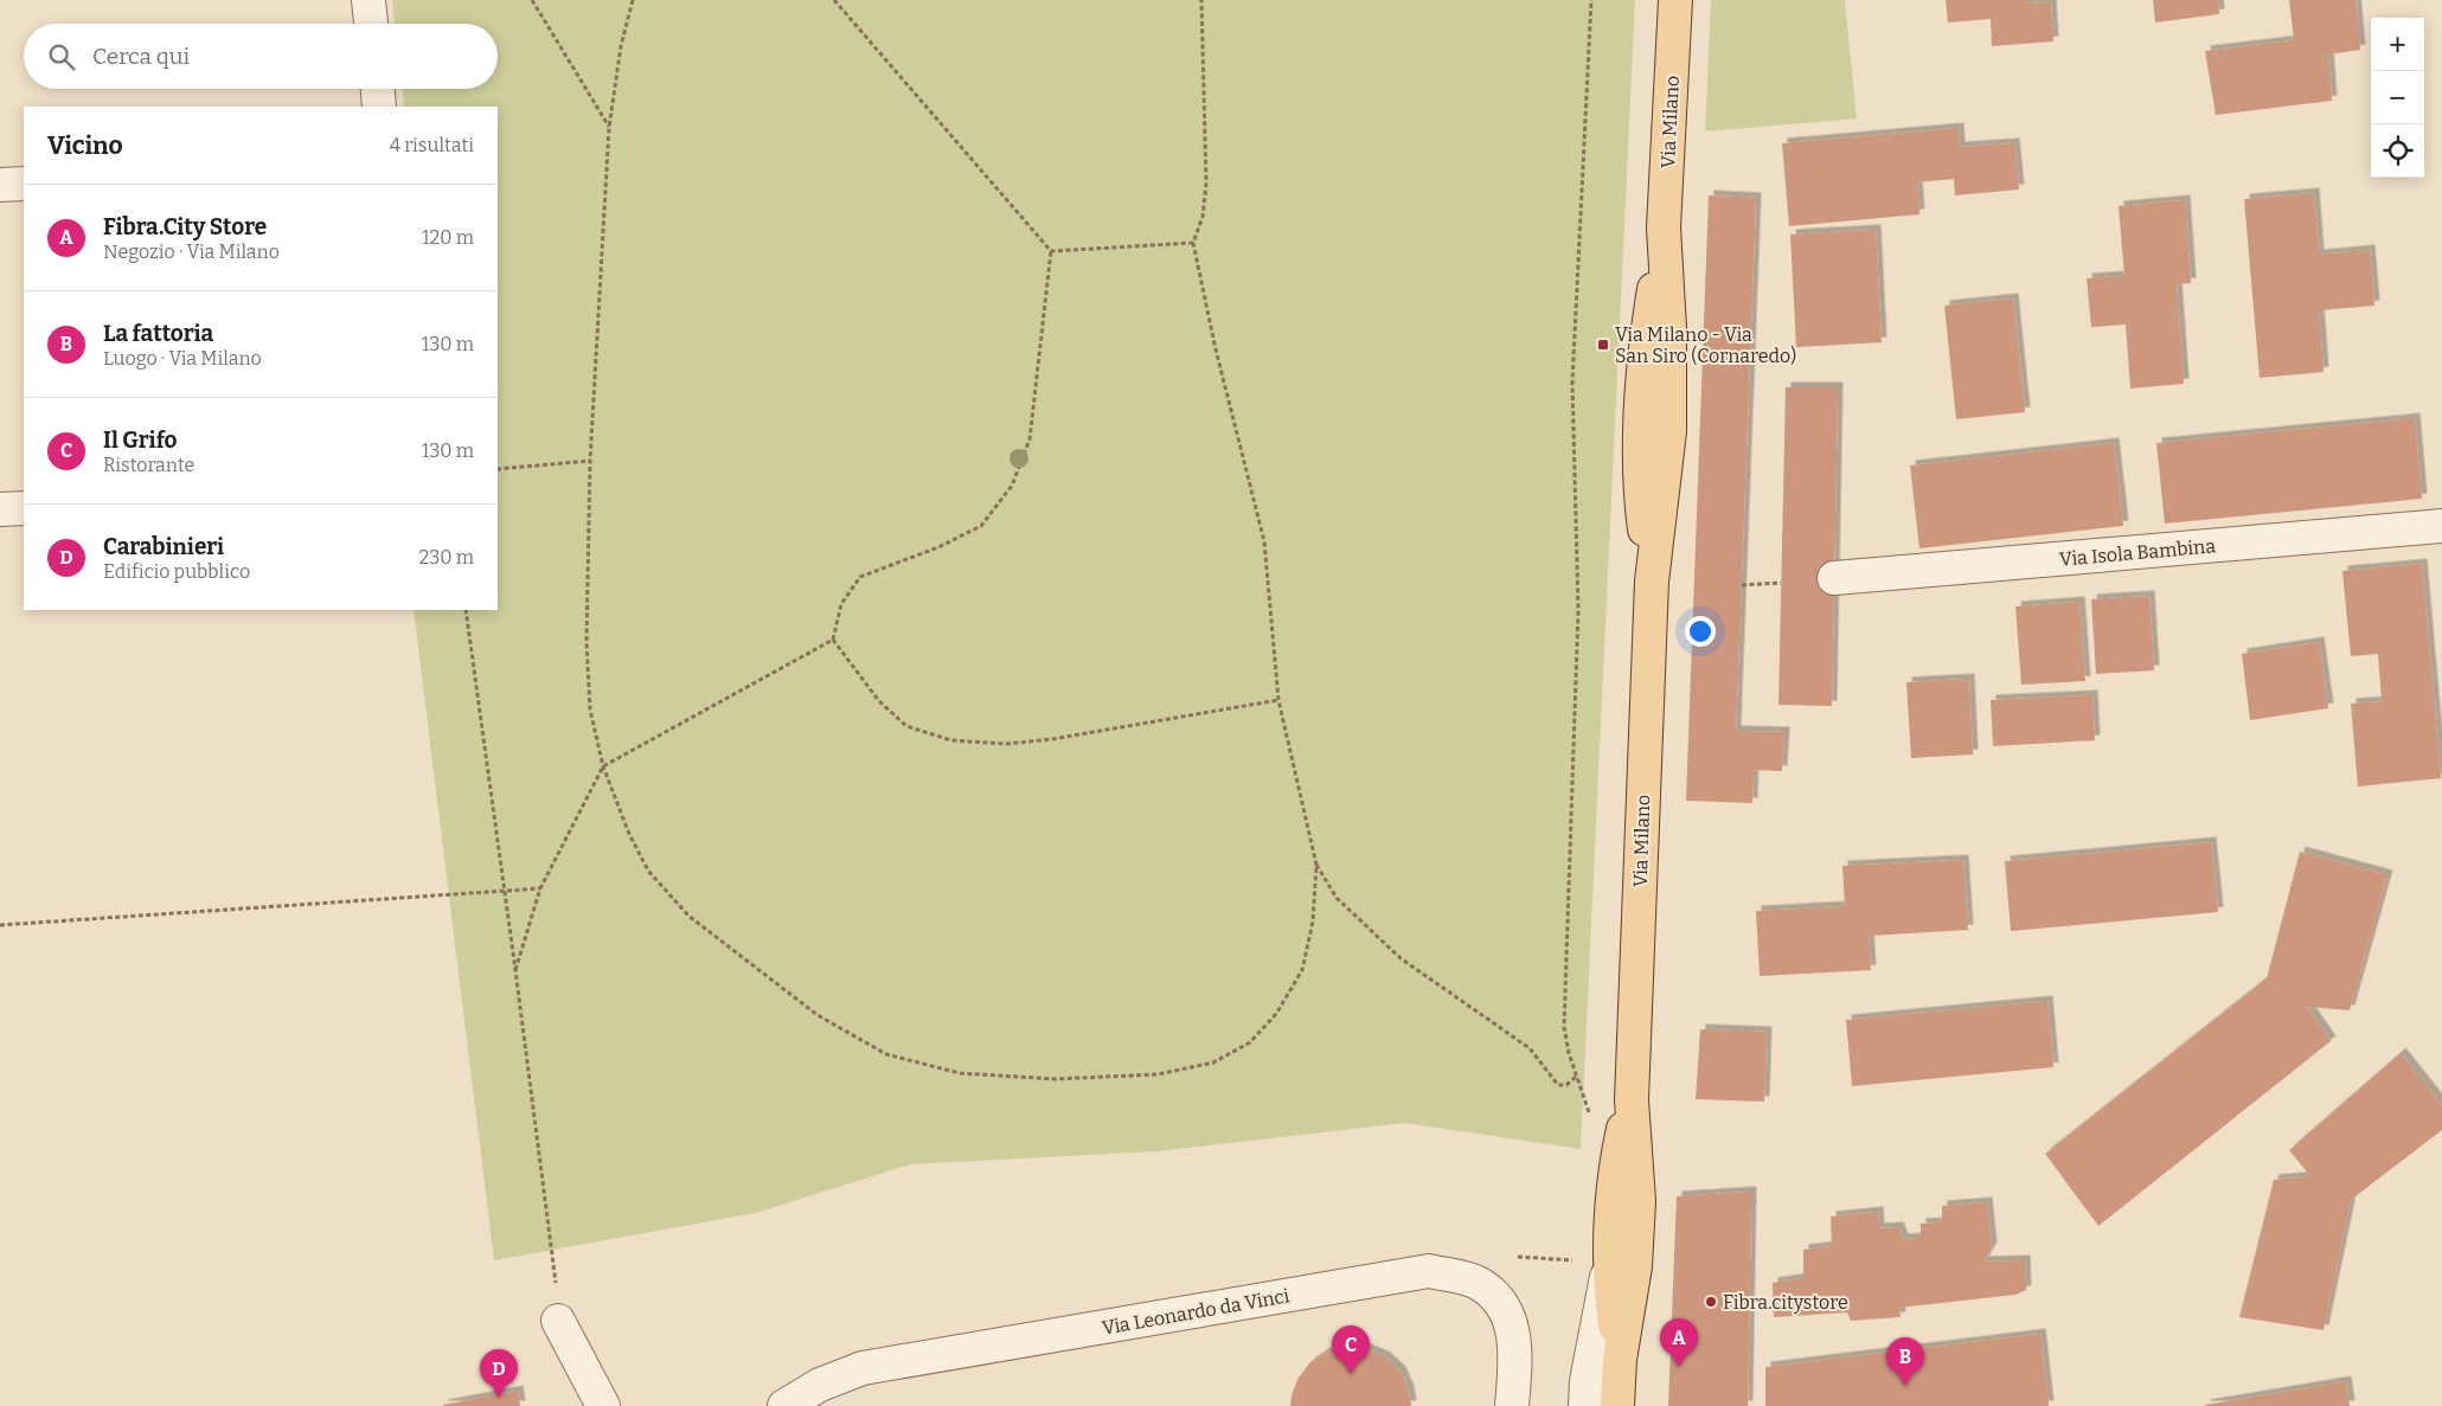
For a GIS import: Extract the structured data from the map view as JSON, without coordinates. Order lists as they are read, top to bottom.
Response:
{
  "streets": {
    "main road": ["Via Milano"],
    "street": ["Via Isola Bambina", "Via Leonardo da Vinci"]
  },
  "places": {
    "transit": ["Via Milano - Via San Siro (Cornaredo)"],
    "other": ["Fibra.citystore"]
  },
  "page": {
    "map_buttons": ["+", "−"],
    "search": "Cerca qui",
    "heading": ["Vicino", "4 risultati"],
    "list": [
      {
        "mark": "A",
        "name": "Fibra.City Store",
        "note": "Negozio · Via Milano",
        "value": "120 m"
      },
      {
        "mark": "B",
        "name": "La fattoria",
        "note": "Luogo · Via Milano",
        "value": "130 m"
      },
      {
        "mark": "C",
        "name": "Il Grifo",
        "note": "Ristorante",
        "value": "130 m"
      },
      {
        "mark": "D",
        "name": "Carabinieri",
        "note": "Edificio pubblico",
        "value": "230 m"
      }
    ],
    "pins": [
      "A",
      "C",
      "B",
      "D"
    ]
  }
}
